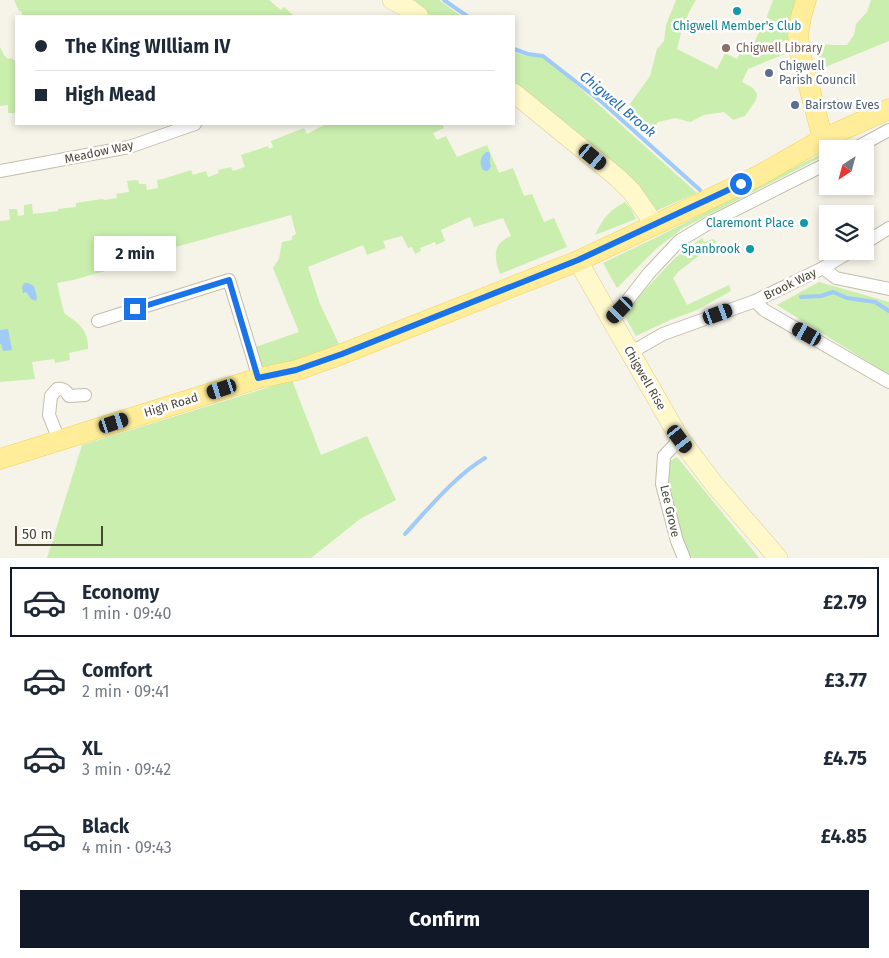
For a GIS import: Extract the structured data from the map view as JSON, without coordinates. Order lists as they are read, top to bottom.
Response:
{
  "streets": {
    "main road": ["Chigwell Rise", "High Road"],
    "street": ["Meadow Way", "Brook Way", "Lee Grove"]
  },
  "crossings": [
    ["Brook Way", "Chigwell Rise"],
    ["Chigwell Rise", "High Road"],
    ["Chigwell Rise", "Lee Grove"]
  ],
  "water": ["Chigwell Brook"],
  "places": [
    "Chigwell Member's Club",
    "Chigwell Library",
    "Chigwell Parish Council",
    "Bairstow Eves",
    "Claremont Place",
    "Spanbrook"
  ],
  "scale_bar": "50 m",
  "north": "bottom left",
  "page": {
    "banner": ["The King WIlliam IV", "High Mead"],
    "bubble": "2 min",
    "scale": "50 m",
    "list": [
      {
        "name": "Economy",
        "note": "1 min · 09:40",
        "value": "£2.79"
      },
      {
        "name": "Comfort",
        "note": "2 min · 09:41",
        "value": "£3.77"
      },
      {
        "name": "XL",
        "note": "3 min · 09:42",
        "value": "£4.75"
      },
      {
        "name": "Black",
        "note": "4 min · 09:43",
        "value": "£4.85"
      }
    ],
    "buttons": "Confirm"
  }
}
